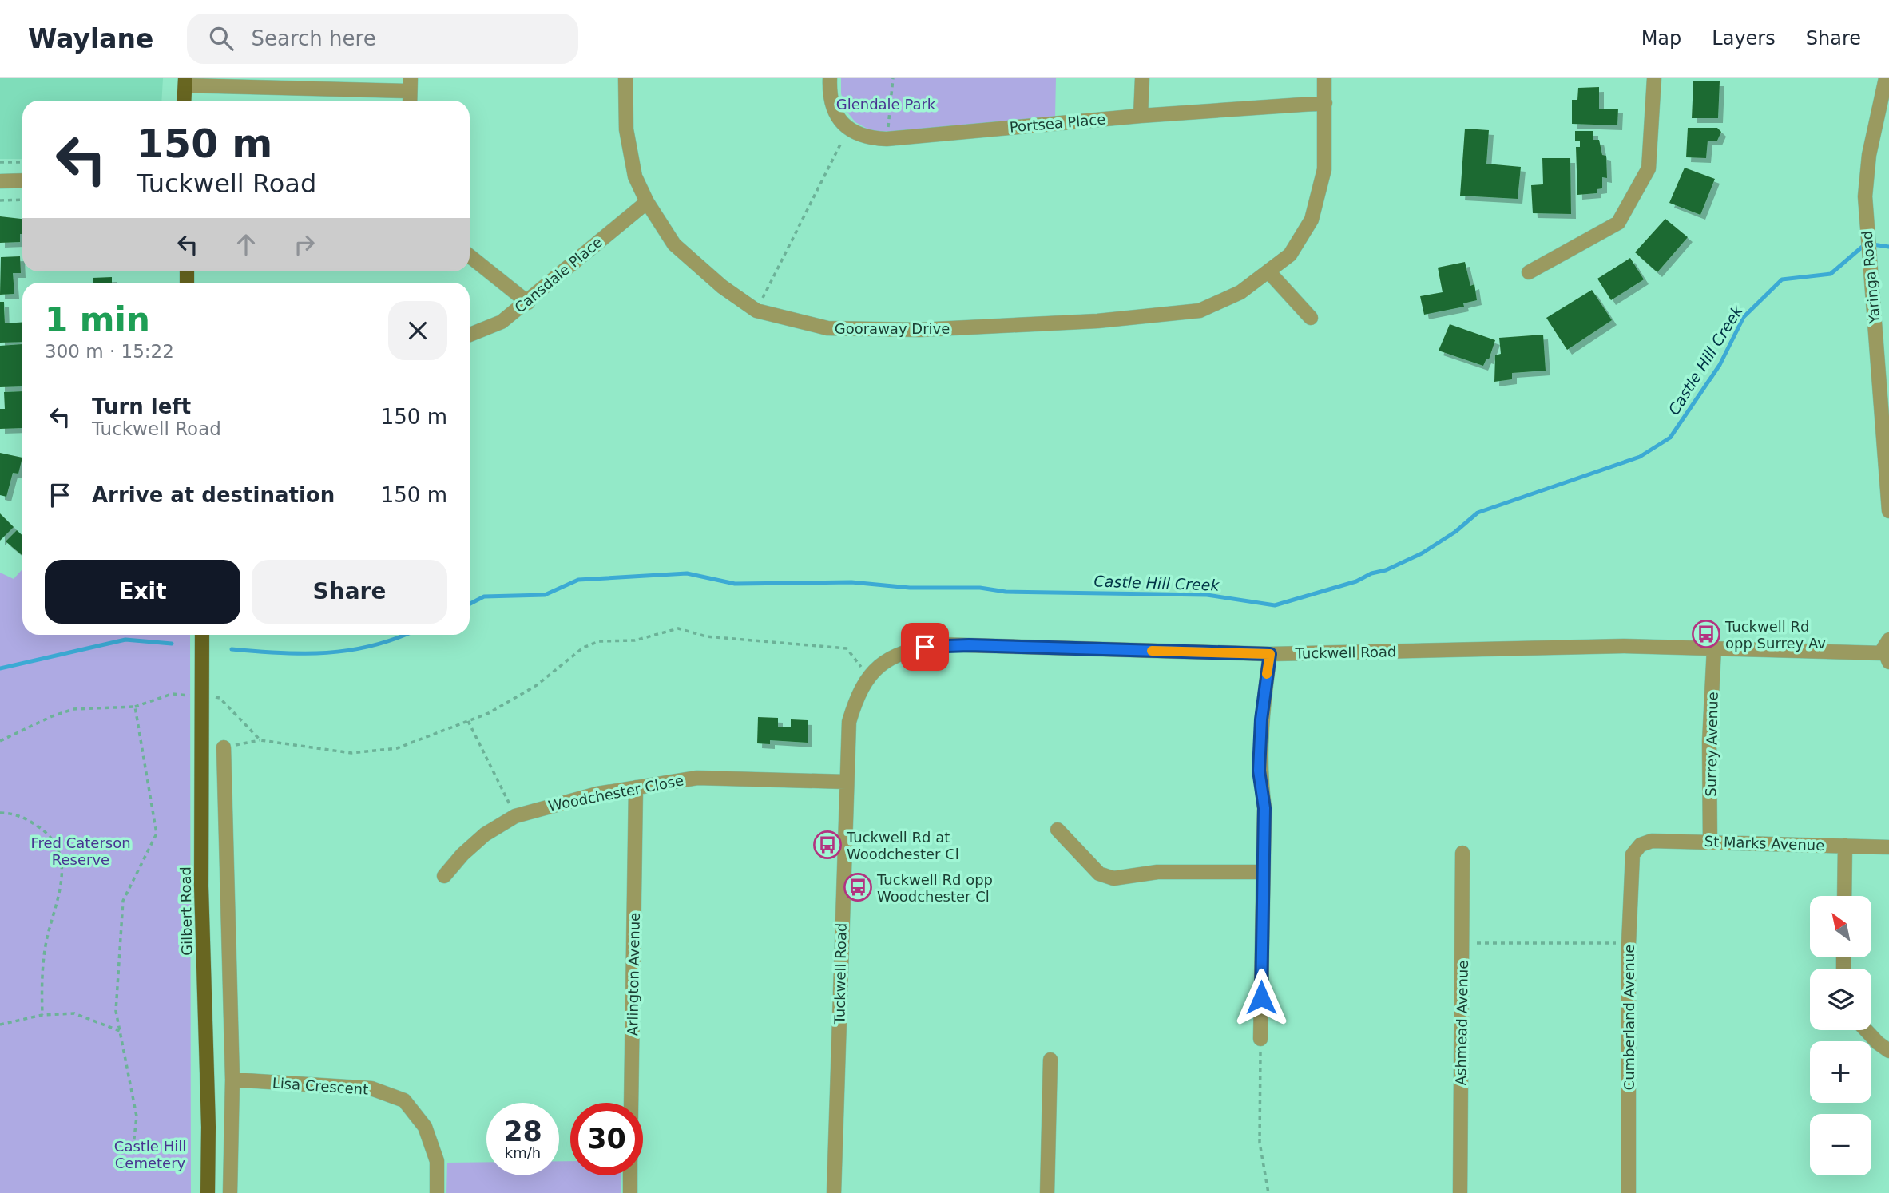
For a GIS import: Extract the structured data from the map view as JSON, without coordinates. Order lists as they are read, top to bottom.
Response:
{
  "streets": {
    "main road": ["Gilbert Road"],
    "street": [
      "Portsea Place",
      "Cansdale Place",
      "Yaringa Road",
      "Gooraway Drive",
      "Tuckwell Road",
      "Surrey Avenue",
      "Woodchester Close",
      "St Marks Avenue",
      "Arlington Avenue",
      "Cumberland Avenue",
      "Ashmead Avenue",
      "Lisa Crescent"
    ]
  },
  "crossings": [
    ["Portsea Place", "Gooraway Drive"],
    ["Cansdale Place", "Gooraway Drive"],
    ["Tuckwell Road", "Surrey Avenue"],
    ["Tuckwell Road", "Woodchester Close"],
    ["Surrey Avenue", "St Marks Avenue"],
    ["Woodchester Close", "Arlington Avenue"],
    ["St Marks Avenue", "Cumberland Avenue"]
  ],
  "water": ["Castle Hill Creek"],
  "parks": ["Glendale Park", "Fred Caterson Reserve", "Castle Hill Cemetery"],
  "places": {
    "bus stop": ["Tuckwell Rd opp Surrey Av", "Tuckwell Rd at Woodchester Cl", "Tuckwell Rd opp Woodchester Cl"]
  },
  "north": "top left",
  "page": {
    "header": "Waylane",
    "search": "Search here",
    "nav": ["Map", "Layers", "Share"],
    "turn": ["150 m", "Tuckwell Road"],
    "heading": ["1 min", "300 m · 15:22"],
    "list": [
      {
        "name": "Turn left",
        "note": "Tuckwell Road",
        "value": "150 m"
      },
      {
        "name": "Arrive at destination",
        "value": "150 m"
      }
    ],
    "buttons": ["Exit", "Share"],
    "map_buttons": ["+", "−"],
    "speed": "28 km/h",
    "limit": "30"
  }
}
